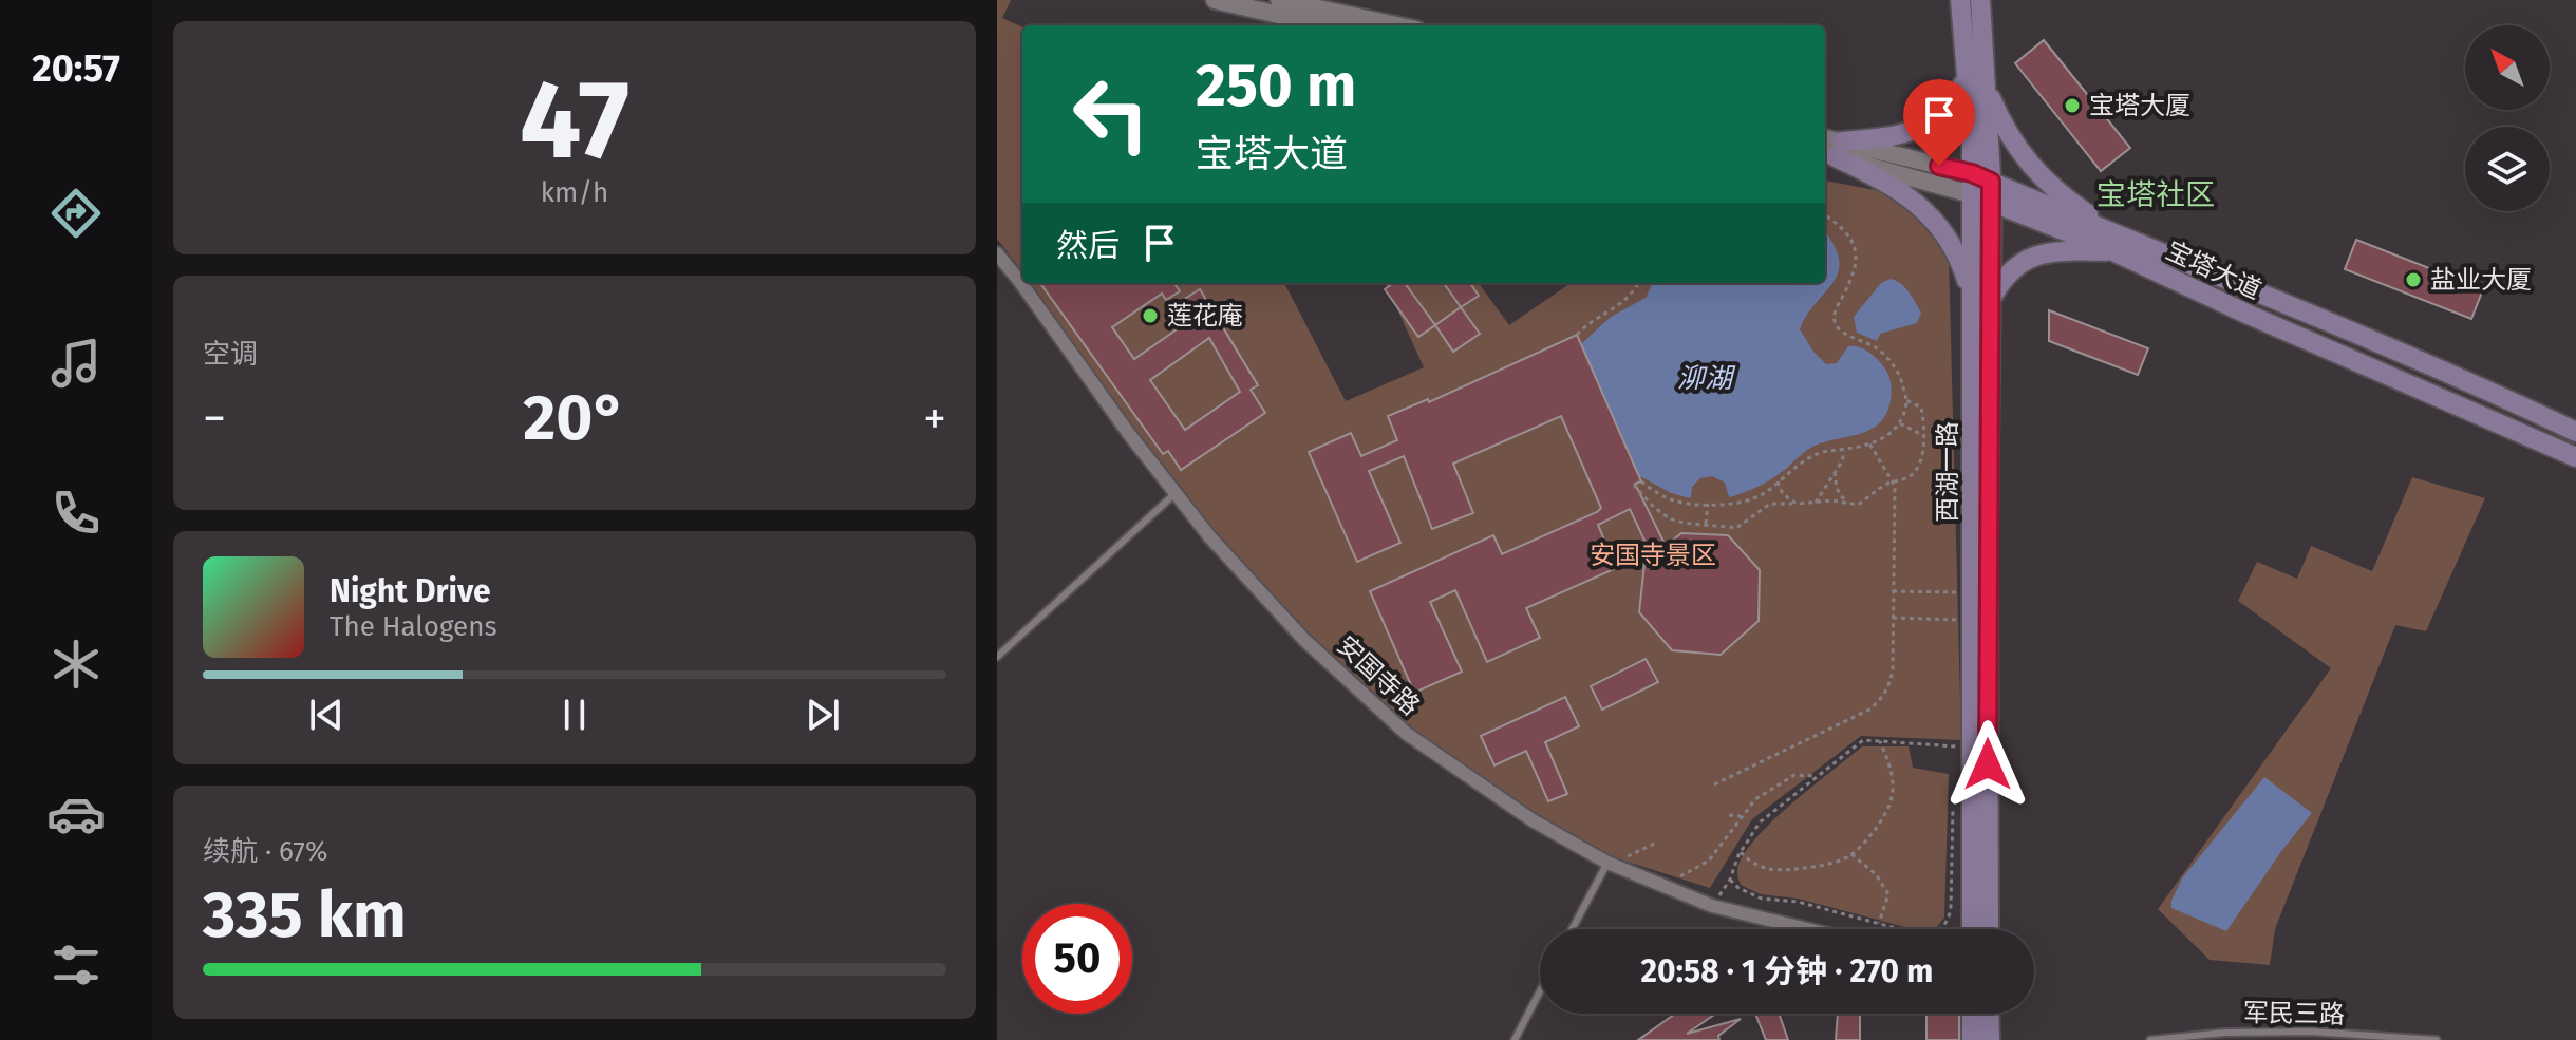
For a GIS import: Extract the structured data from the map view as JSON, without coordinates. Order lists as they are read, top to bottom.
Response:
{
  "streets": {
    "main road": ["宝塔大道", "西湖一路"],
    "street": ["安国寺路"],
    "lane": ["军民三路"]
  },
  "crossings": [
    ["宝塔大道", "西湖一路"]
  ],
  "districts": ["宝塔社区"],
  "water": ["泖湖"],
  "parks": ["安国寺景区"],
  "places": ["宝塔大厦", "盐业大厦", "莲花庵"],
  "north": "top left",
  "page": {
    "tabs": "20:57",
    "tile": [
      ["47", "km/h"],
      "空调",
      ["续航 · 67%", "335 km"]
    ],
    "turn": ["250 m", "宝塔大道"],
    "then": "然后",
    "heat": ["−", "20°", "+"],
    "song": ["Night Drive", "The Halogens"],
    "limit": "50",
    "trip": "20:58 · 1 分钟 · 270 m"
  }
}
